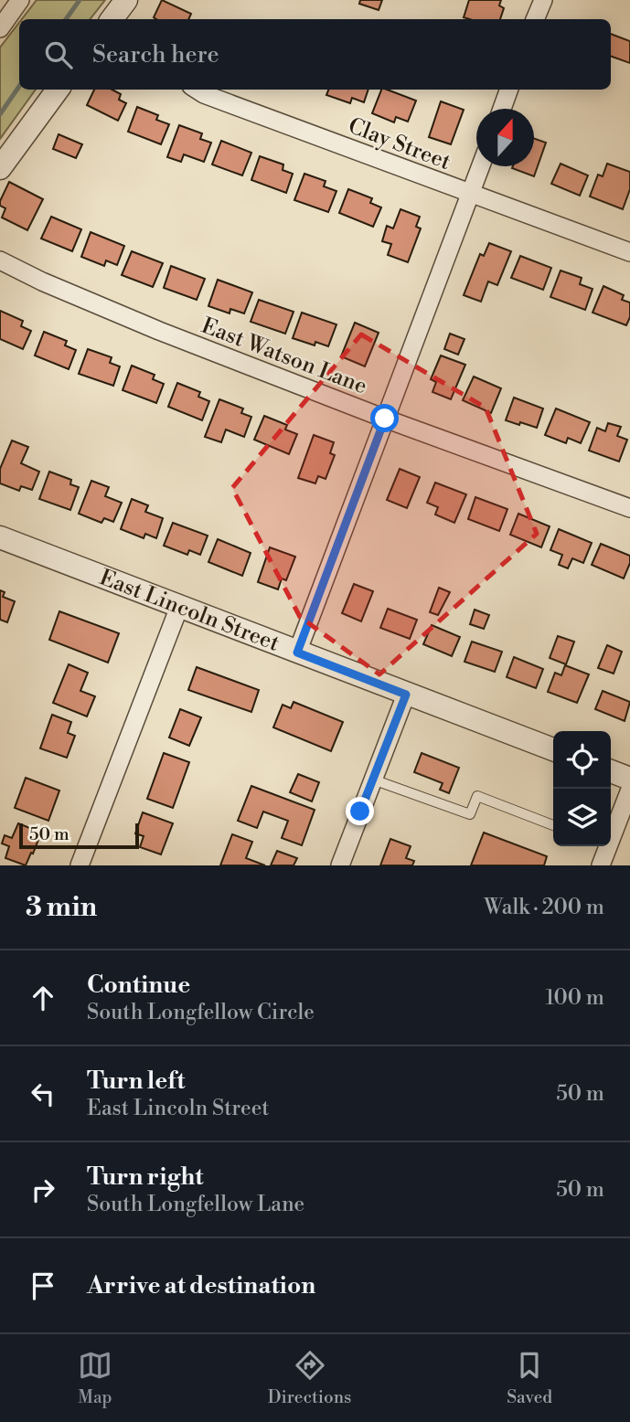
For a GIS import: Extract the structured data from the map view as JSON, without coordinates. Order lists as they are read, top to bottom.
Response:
{
  "streets": {
    "street": ["Clay Street", "East Watson Lane", "East Lincoln Street"]
  },
  "scale_bar": "50 m",
  "north": "top",
  "page": {
    "search": "Search here",
    "scale": "50 m",
    "heading": ["3 min", "Walk · 200 m"],
    "list": [
      ["Continue", "South Longfellow Circle", "100 m"],
      ["Turn left", "East Lincoln Street", "50 m"],
      ["Turn right", "South Longfellow Lane", "50 m"],
      "Arrive at destination"
    ],
    "nav": ["Map", "Directions", "Saved"]
  }
}
